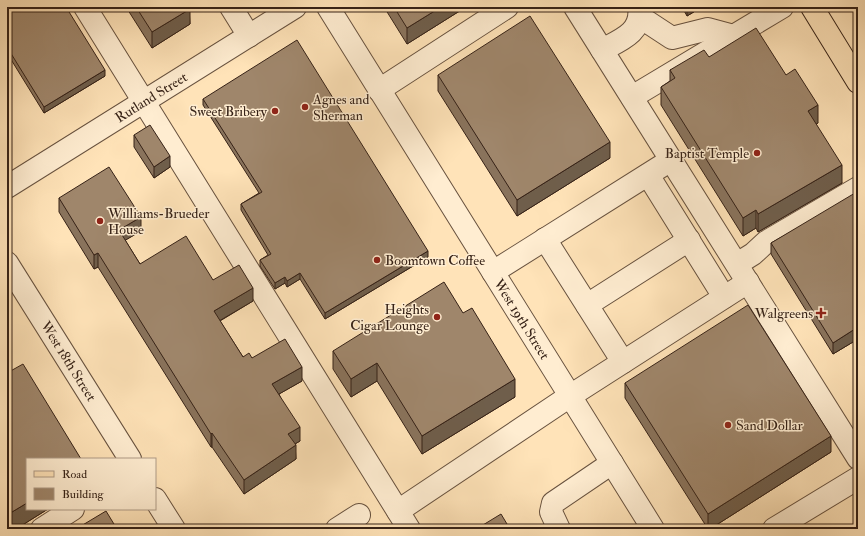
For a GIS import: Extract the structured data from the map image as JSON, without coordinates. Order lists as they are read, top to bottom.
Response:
{
  "streets": {
    "street": ["Rutland Street", "West 19th Street", "West 18th Street"]
  },
  "places": {
    "other": [
      "Agnes and Sherman",
      "Sweet Bribery",
      "Baptist Temple",
      "Williams-Brueder House",
      "Boomtown Coffee",
      "Heights Cigar Lounge",
      "Sand Dollar"
    ],
    "health": ["Walgreens"]
  },
  "legend": ["Road", "Building"]
}
